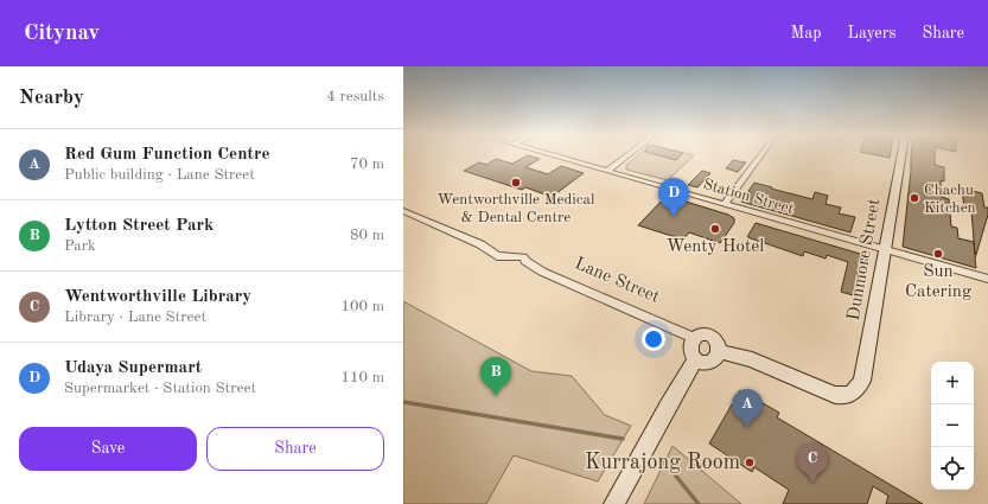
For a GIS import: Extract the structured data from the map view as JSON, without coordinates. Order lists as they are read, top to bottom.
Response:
{
  "streets": {
    "street": ["Station Street", "Dunmore Street", "Lane Street"]
  },
  "crossings": [
    ["Station Street", "Dunmore Street"],
    ["Dunmore Street", "Lane Street"]
  ],
  "places": [
    "Wentworthville Medical & Dental Centre",
    "Chachu Kitchen",
    "Wenty Hotel",
    "Sun Catering",
    "Kurrajong Room"
  ],
  "page": {
    "header": "Citynav",
    "nav": ["Map", "Layers", "Share"],
    "heading": ["Nearby", "4 results"],
    "list": [
      {
        "mark": "A",
        "name": "Red Gum Function Centre",
        "note": "Public building · Lane Street",
        "value": "70 m"
      },
      {
        "mark": "B",
        "name": "Lytton Street Park",
        "note": "Park",
        "value": "80 m"
      },
      {
        "mark": "C",
        "name": "Wentworthville Library",
        "note": "Library · Lane Street",
        "value": "100 m"
      },
      {
        "mark": "D",
        "name": "Udaya Supermart",
        "note": "Supermarket · Station Street",
        "value": "110 m"
      }
    ],
    "pins": [
      "D",
      "B",
      "A",
      "C"
    ],
    "map_buttons": ["+", "−"],
    "buttons": ["Save", "Share"]
  }
}
